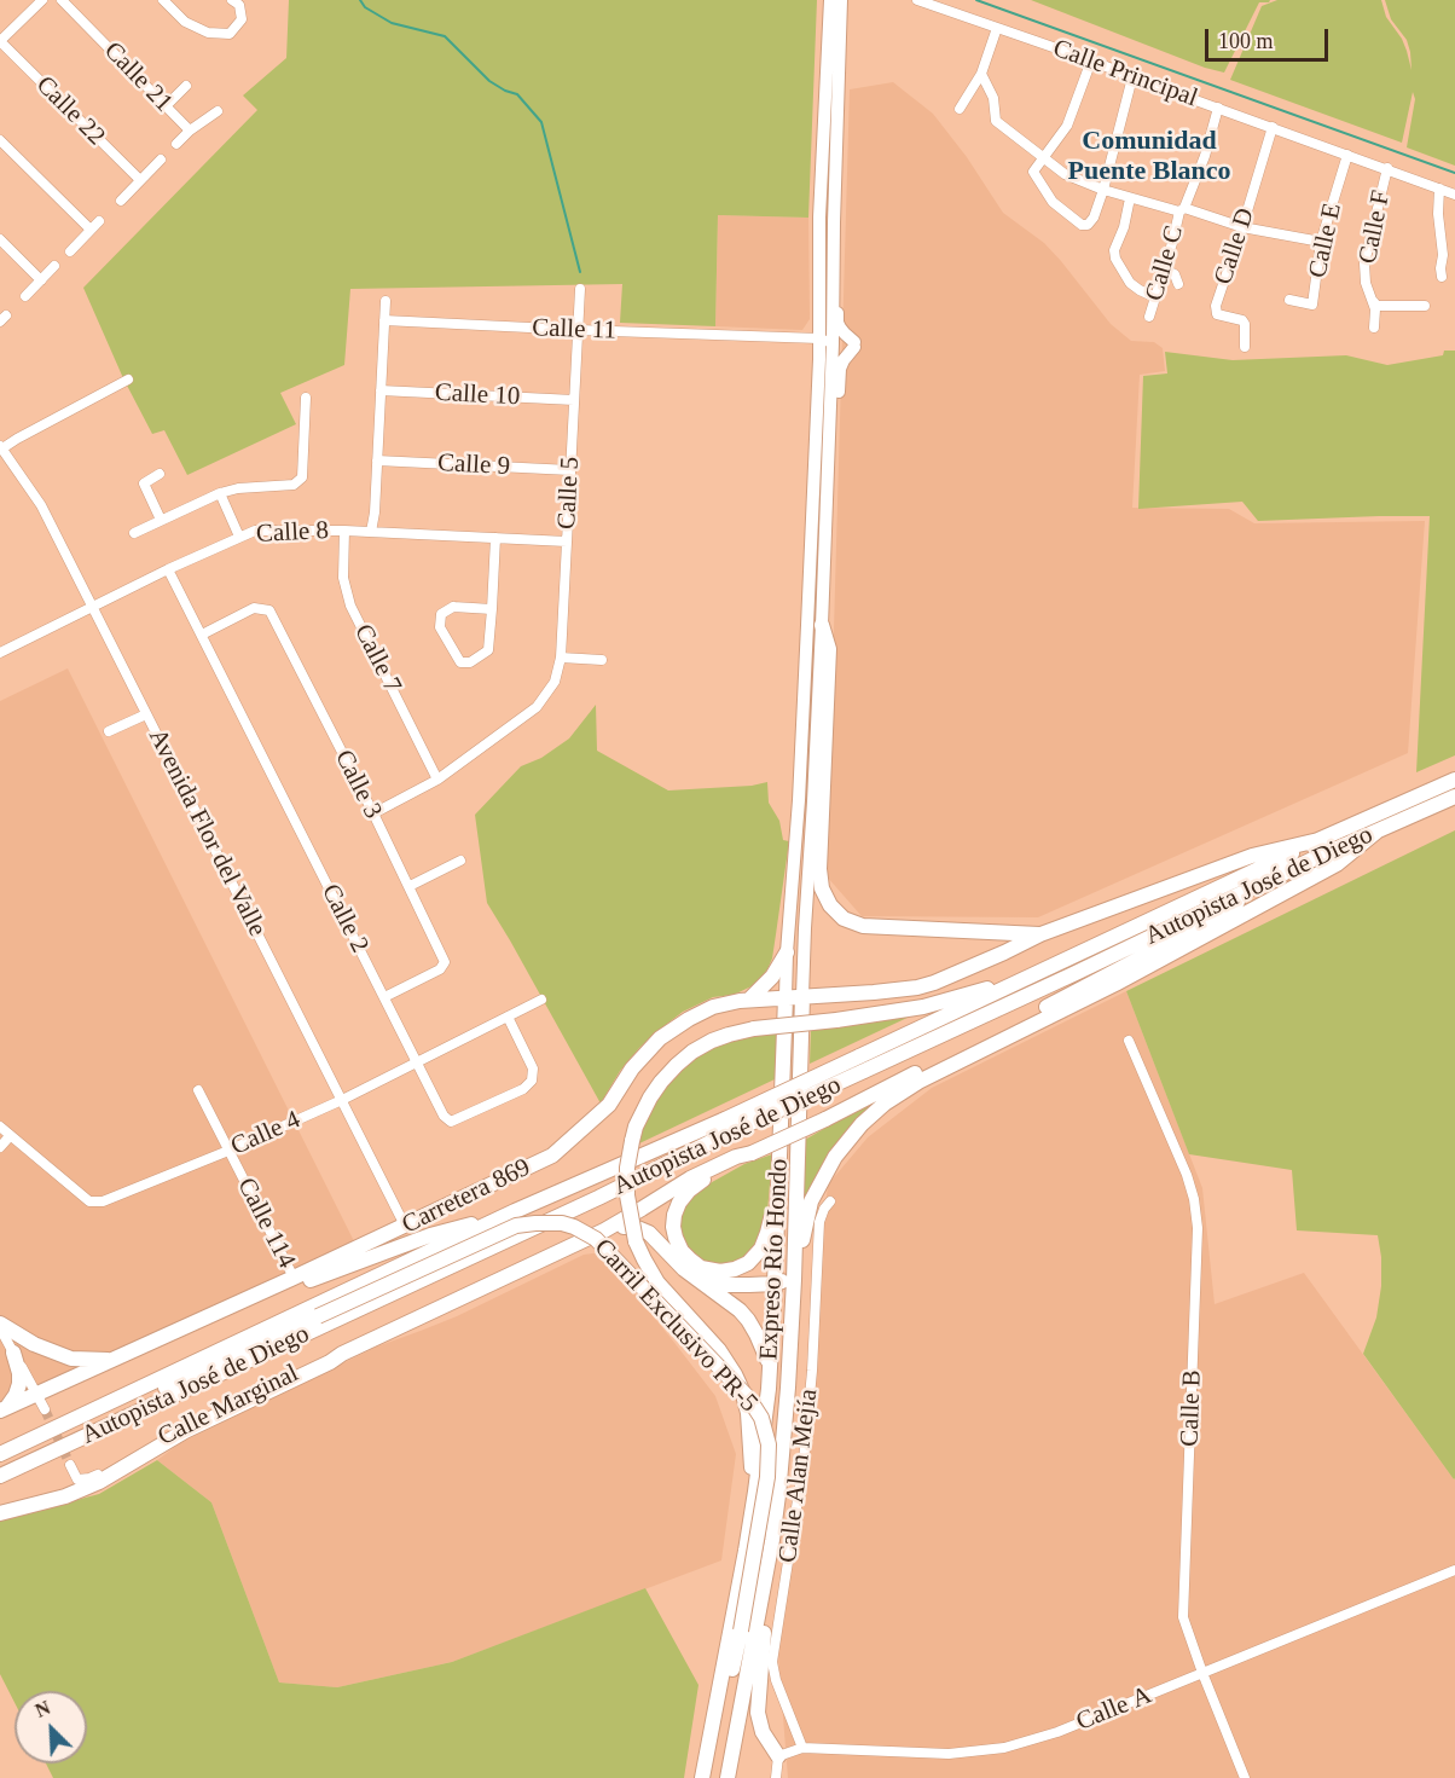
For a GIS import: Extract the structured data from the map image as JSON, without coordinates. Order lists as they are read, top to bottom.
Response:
{
  "streets": {
    "highway": [
      "Autopista José de Diego",
      "Carretera 869",
      "Expreso Río Hondo",
      "Carril Exclusivo PR-5",
      "Calle Marginal"
    ],
    "street": [
      "Calle Principal",
      "Calle 21",
      "Calle 22",
      "Calle F",
      "Calle E",
      "Calle D",
      "Calle C",
      "Calle 11",
      "Calle 10",
      "Calle 9",
      "Calle 5",
      "Calle 8",
      "Calle 7",
      "Calle 3",
      "Avenida Flor del Valle",
      "Calle 2",
      "Calle 4",
      "Calle 114",
      "Calle B",
      "Calle Alan Mejía",
      "Calle A"
    ]
  },
  "crossings": [
    ["Calle Principal", "Calle F"],
    ["Calle Principal", "Calle E"],
    ["Calle Principal", "Calle D"],
    ["Calle Principal", "Calle C"],
    ["Calle 11", "Calle 5"],
    ["Calle 10", "Calle 5"],
    ["Calle 9", "Calle 5"],
    ["Calle 5", "Calle 8"],
    ["Calle 5", "Calle 7"],
    ["Calle 5", "Calle 3"],
    ["Calle 8", "Calle 7"],
    ["Calle 8", "Avenida Flor del Valle"],
    ["Calle 8", "Calle 2"],
    ["Calle 3", "Calle 2"],
    ["Avenida Flor del Valle", "Calle 4"],
    ["Avenida Flor del Valle", "Carretera 869"],
    ["Autopista José de Diego", "Carretera 869"],
    ["Calle 2", "Calle 4"],
    ["Calle 4", "Calle 114"],
    ["Carretera 869", "Calle 114"],
    ["Carretera 869", "Expreso Río Hondo"],
    ["Calle B", "Calle A"],
    ["Calle Alan Mejía", "Calle A"]
  ],
  "districts": ["Comunidad Puente Blanco"],
  "scale_bar": "100 m",
  "north": "top left"
}
